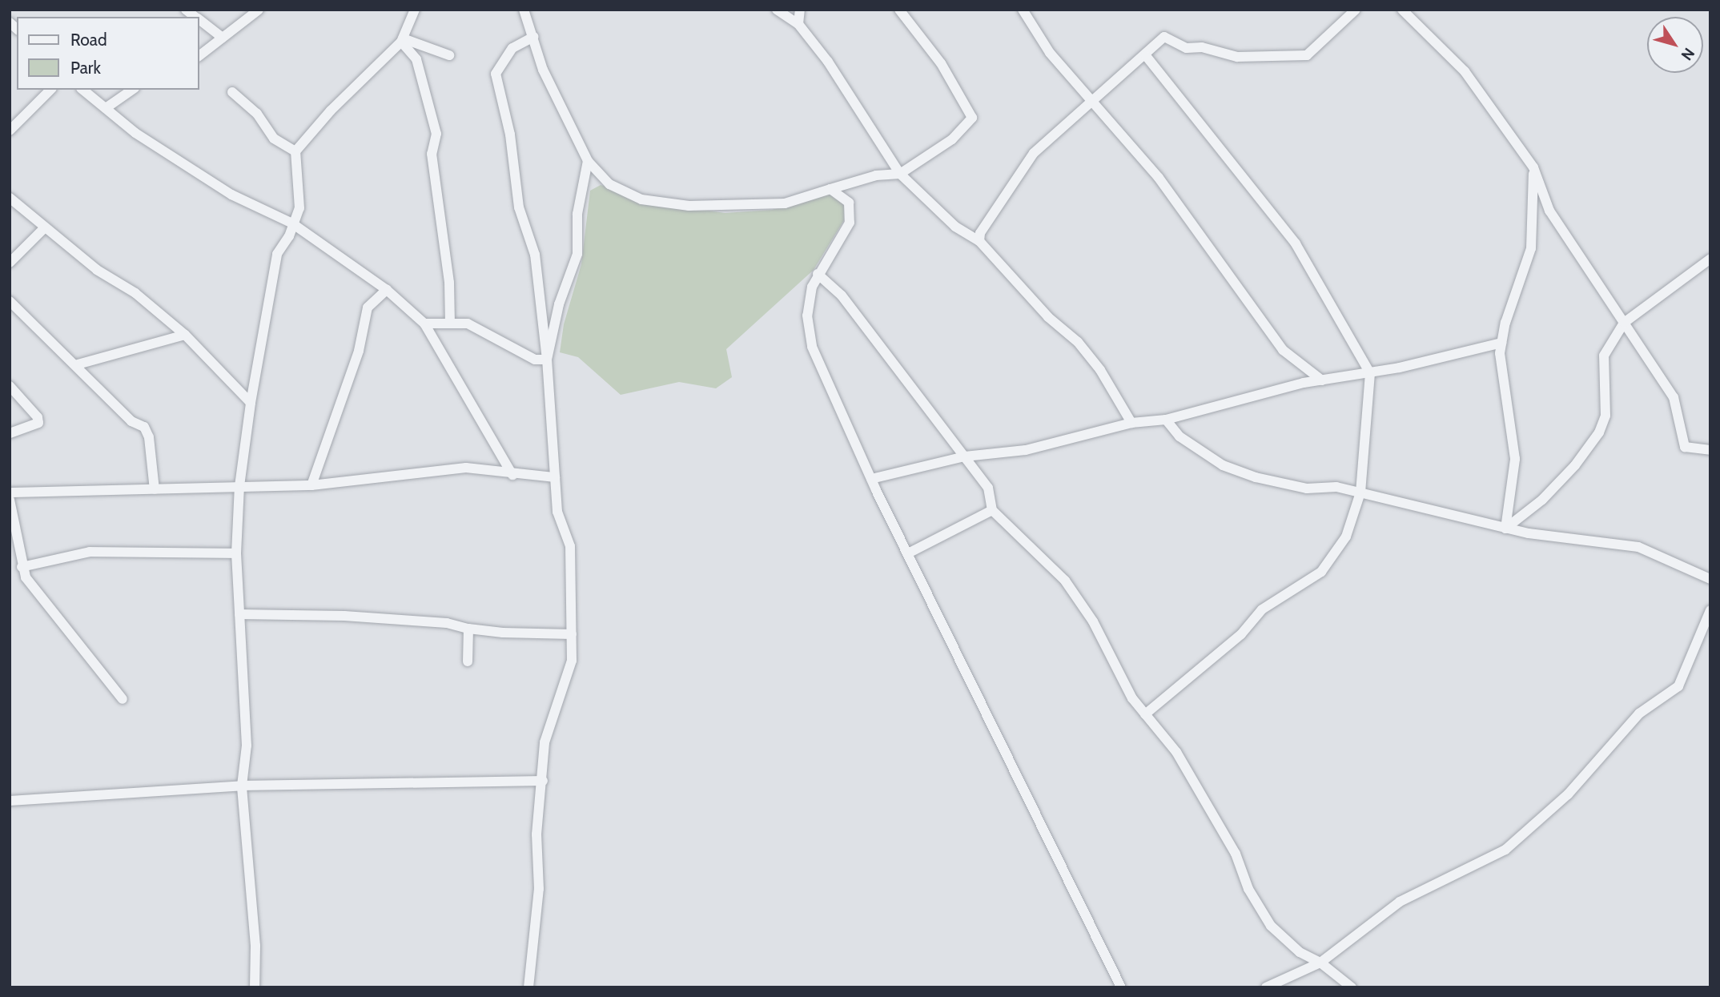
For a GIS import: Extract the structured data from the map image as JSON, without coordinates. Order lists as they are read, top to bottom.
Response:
{
  "legend": ["Road", "Park"],
  "north": "bottom right"
}
